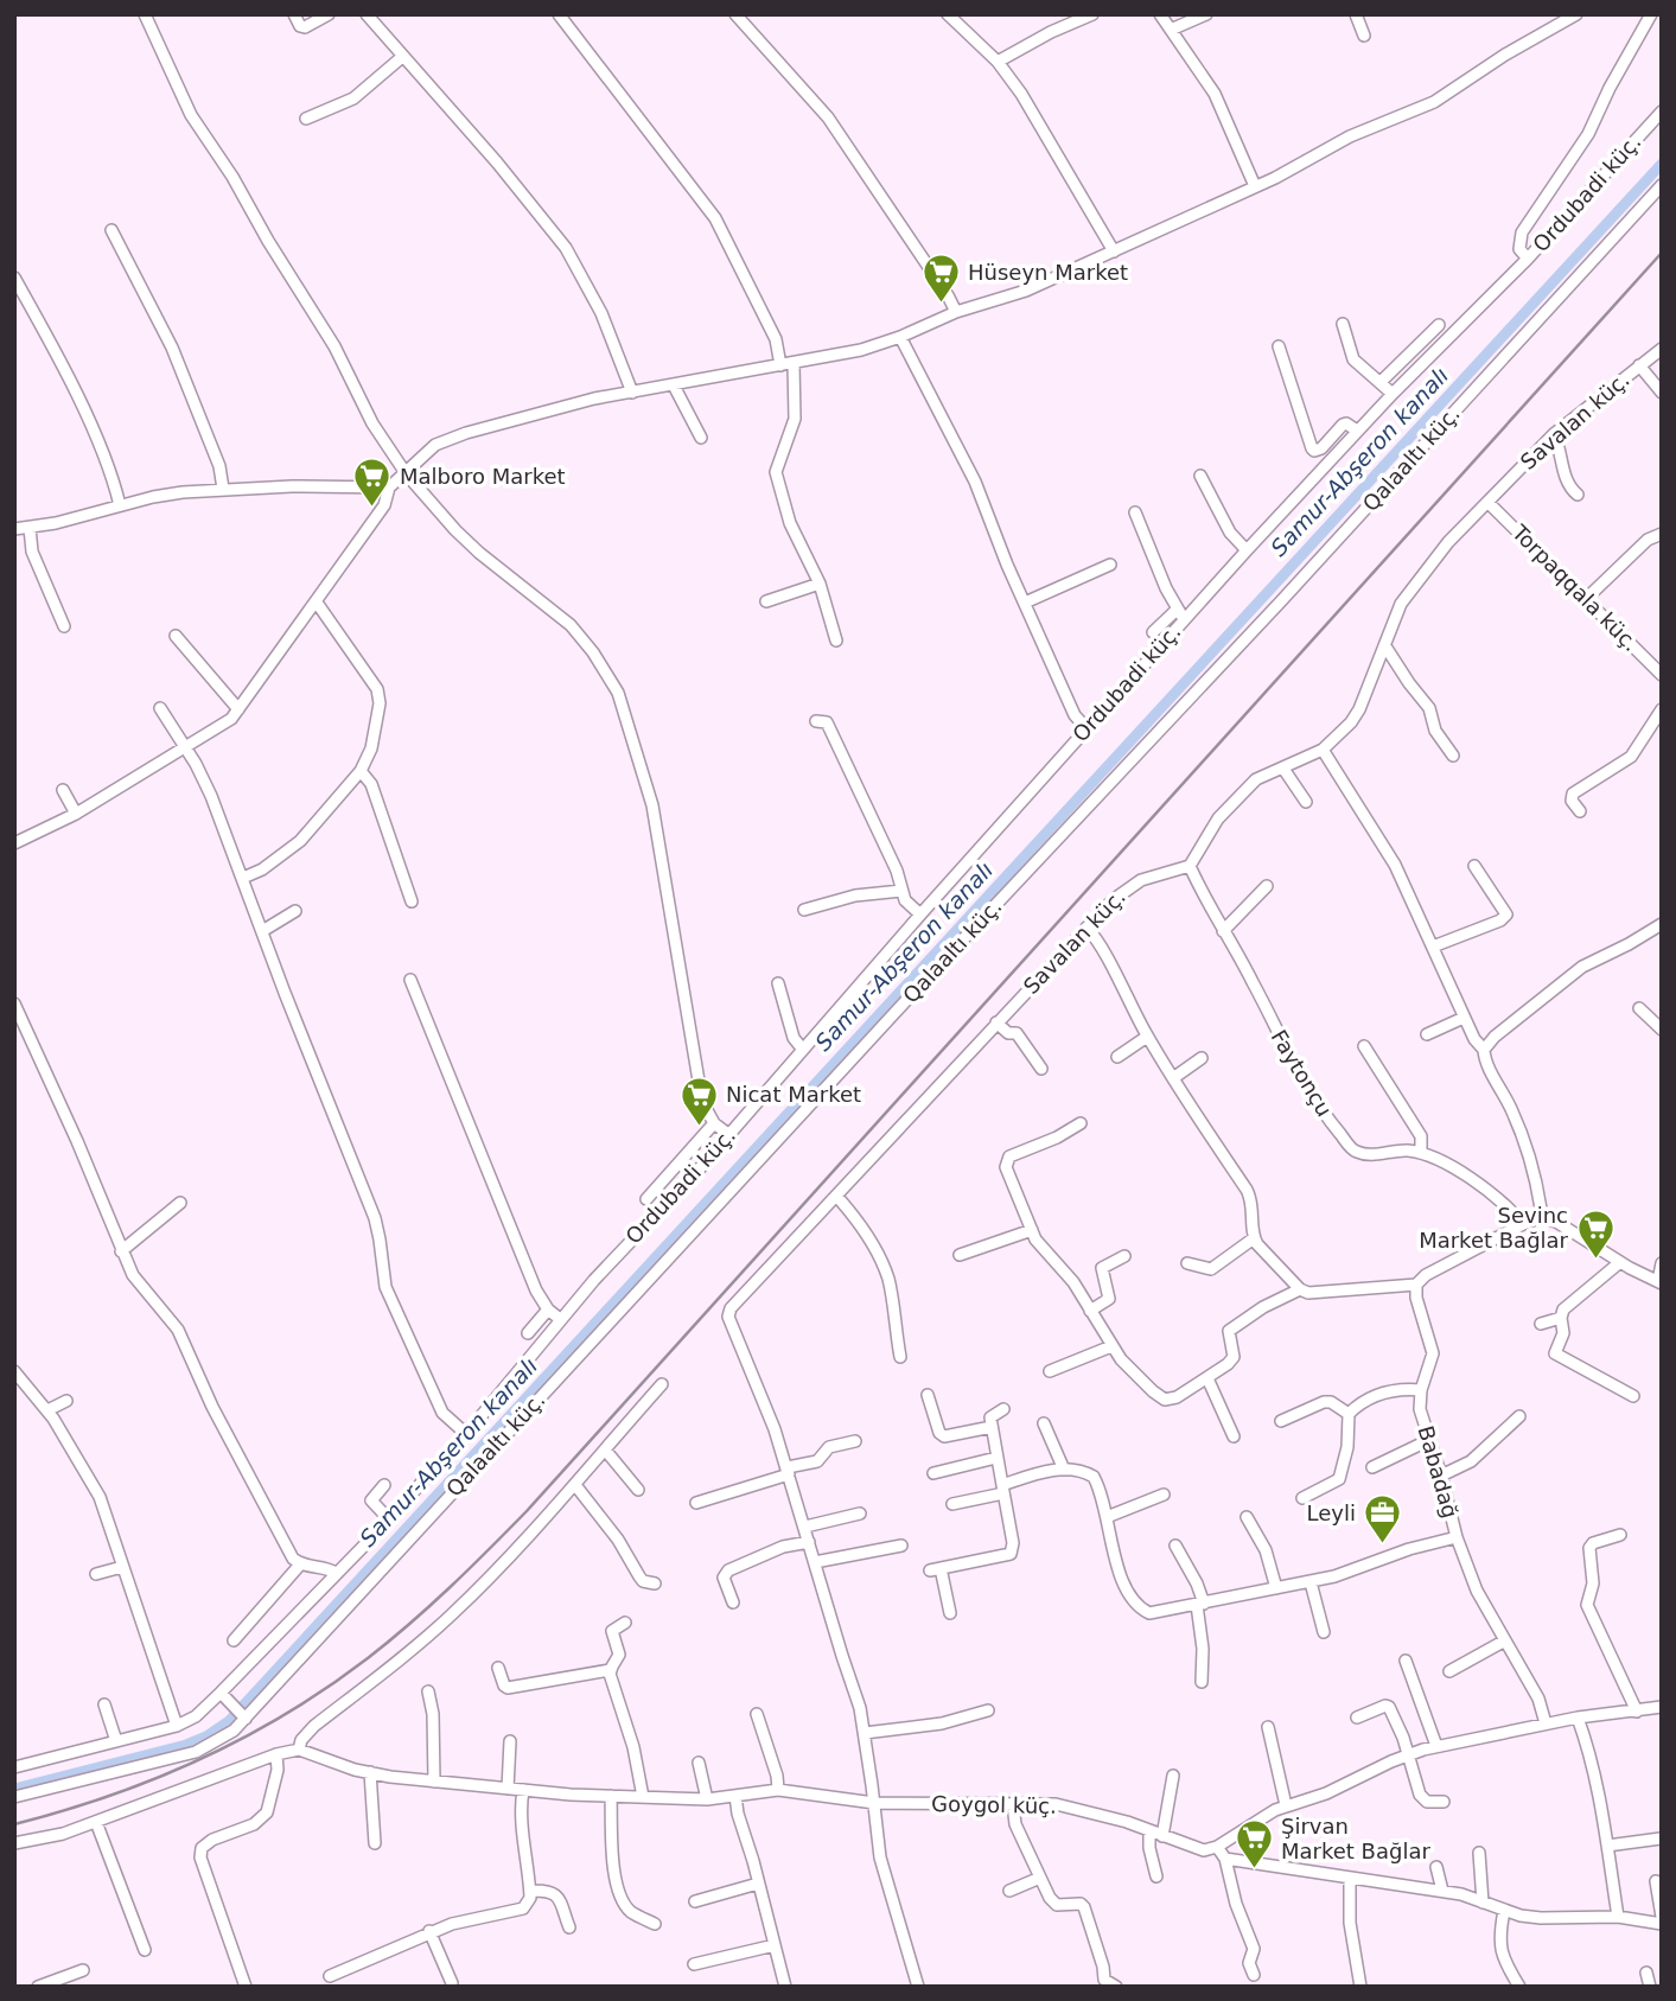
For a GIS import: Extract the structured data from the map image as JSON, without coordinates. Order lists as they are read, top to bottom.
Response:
{
  "streets": {
    "street": [
      "Ordubadi küç.",
      "Savalan küç.",
      "Qalaaltı küç.",
      "Torpaqqala küç.",
      "Faytonçu",
      "Babadağ",
      "Goygol küç."
    ]
  },
  "crossings": [
    ["Savalan küç.", "Torpaqqala küç."],
    ["Savalan küç.", "Faytonçu"]
  ],
  "water": ["Samur-Abşeron kanalı"],
  "places": {
    "supermarket": [
      "Hüseyn Market",
      "Malboro Market",
      "Nicat Market",
      "Sevinc Market Bağlar",
      "Şirvan Market Bağlar"
    ],
    "office": ["Leyli"]
  }
}
